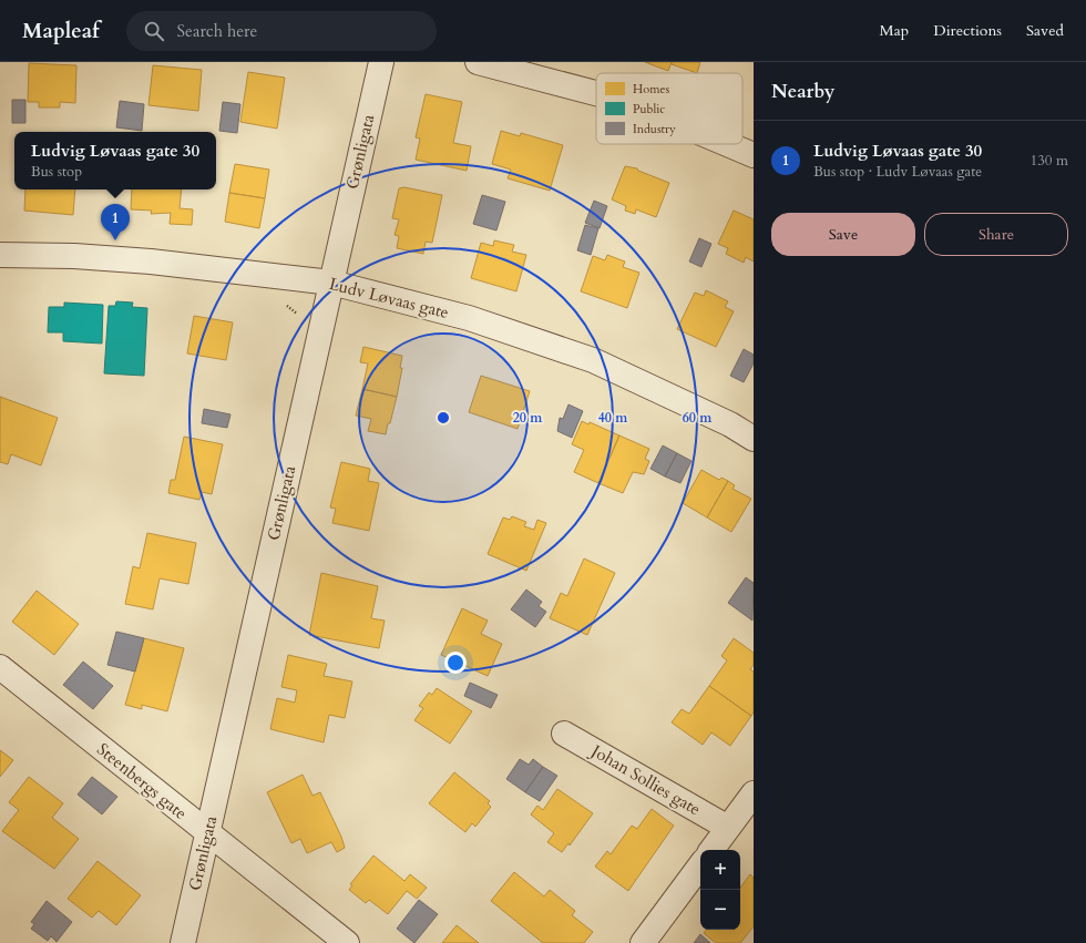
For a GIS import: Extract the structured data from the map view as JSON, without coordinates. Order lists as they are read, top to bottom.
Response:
{
  "streets": {
    "street": [
      "Grønligata",
      "Ludv Løvaas gate",
      "Johan Sollies gate",
      "Steenbergs gate"
    ]
  },
  "crossings": [
    ["Grønligata", "Ludv Løvaas gate"],
    ["Grønligata", "Steenbergs gate"]
  ],
  "legend": ["Homes", "Public", "Industry"],
  "page": {
    "header": "Mapleaf",
    "search": "Search here",
    "nav": ["Map", "Directions", "Saved"],
    "heading": "Nearby",
    "list": [
      {
        "mark": "1",
        "name": "Ludvig Løvaas gate 30",
        "note": "Bus stop · Ludv Løvaas gate",
        "value": "130 m"
      }
    ],
    "popup": ["Ludvig Løvaas gate 30", "Bus stop"],
    "buttons": ["Save", "Share"],
    "pins": "1",
    "map_buttons": ["+", "−"]
  },
  "rings": ["20 m", "40 m", "60 m"]
}
